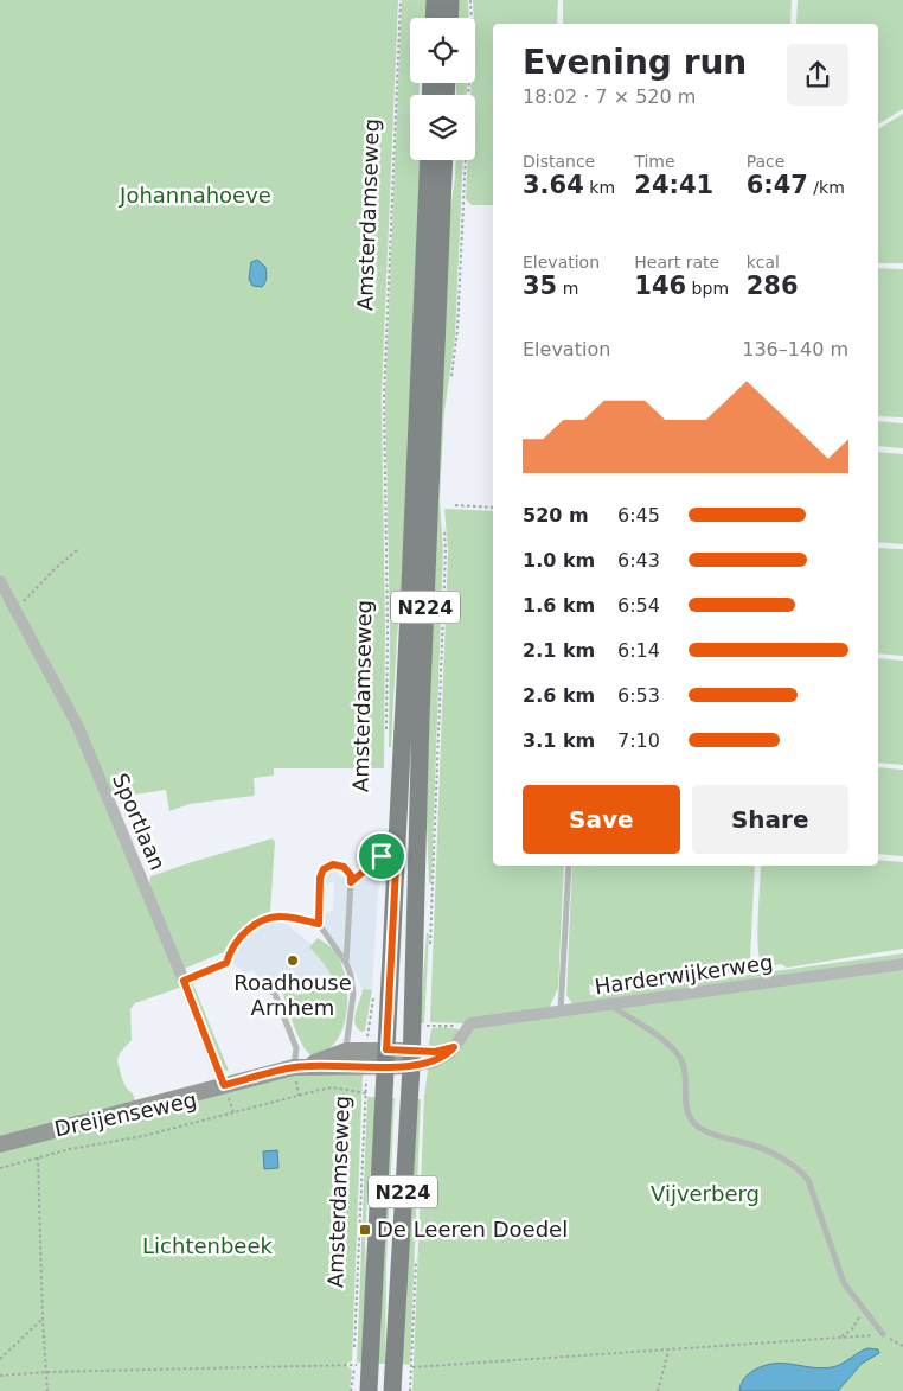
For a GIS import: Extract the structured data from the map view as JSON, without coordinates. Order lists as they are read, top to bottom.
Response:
{
  "streets": {
    "main road": ["Amsterdamseweg", "N224", "Dreijenseweg"],
    "street": ["Sportlaan", "Harderwijkerweg"]
  },
  "crossings": [
    ["Amsterdamseweg", "Dreijenseweg"],
    ["N224", "Dreijenseweg"],
    ["Sportlaan", "Dreijenseweg"]
  ],
  "parks": ["Johannahoeve", "Vijverberg", "Lichtenbeek"],
  "places": {
    "other": ["Roadhouse Arnhem"],
    "transit": ["De Leeren Doedel"]
  },
  "page": {
    "heading": ["Evening run", "18:02 · 7 × 520 m"],
    "stats": [
      ["Distance", "3.64 km"],
      ["Time", "24:41"],
      ["Pace", "6:47 /km"],
      ["Elevation", "35 m"],
      ["Heart rate", "146 bpm"],
      ["kcal", "286"]
    ],
    "chart": ["Elevation", "136–140 m"],
    "list": [
      {
        "name": "520 m",
        "note": "6:45"
      },
      {
        "name": "1.0 km",
        "note": "6:43"
      },
      {
        "name": "1.6 km",
        "note": "6:54"
      },
      {
        "name": "2.1 km",
        "note": "6:14"
      },
      {
        "name": "2.6 km",
        "note": "6:53"
      },
      {
        "name": "3.1 km",
        "note": "7:10"
      }
    ],
    "buttons": ["Save", "Share"]
  }
}
